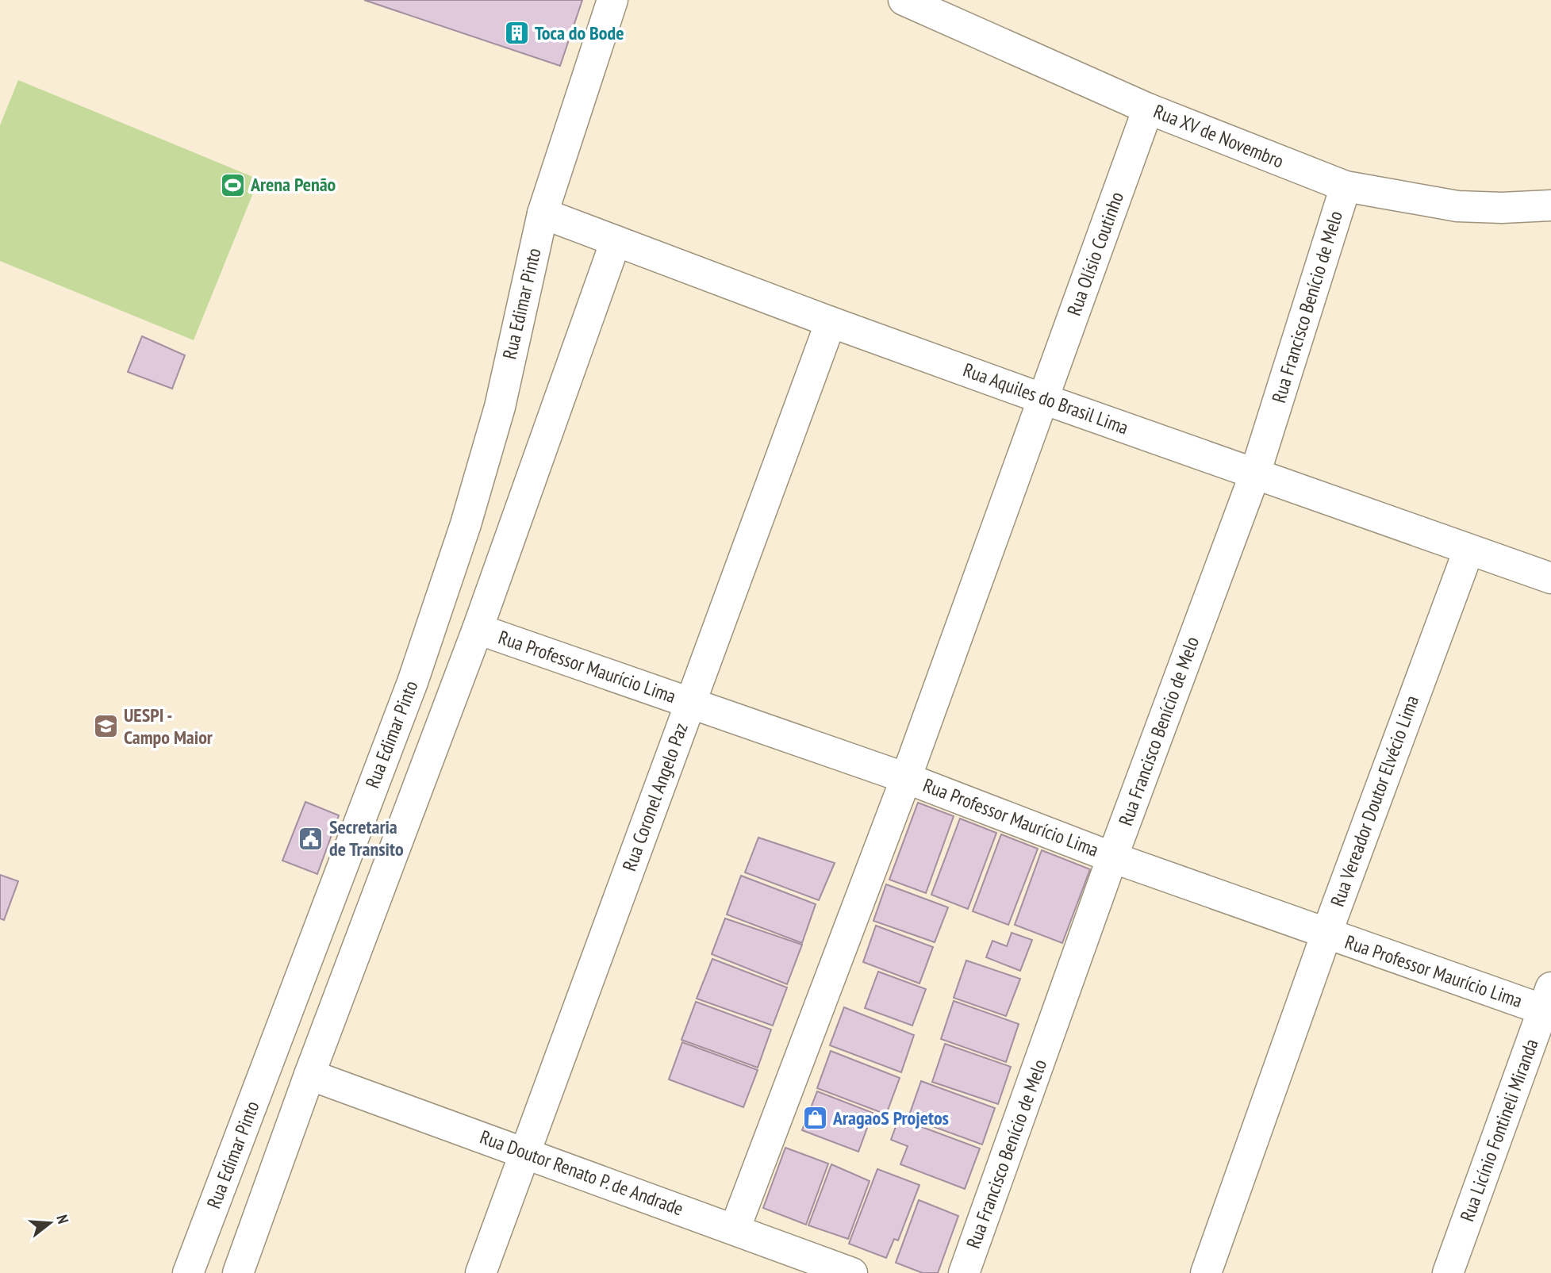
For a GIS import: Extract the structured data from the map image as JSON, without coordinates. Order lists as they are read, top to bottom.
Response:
{
  "streets": {
    "street": [
      "Rua XV de Novembro",
      "Rua Olísio Coutinho",
      "Rua Edimar Pinto",
      "Rua Francisco Benício de Melo",
      "Rua Aquiles do Brasil Lima",
      "Rua Professor Maurício Lima",
      "Rua Coronel Angelo Paz",
      "Rua Vereador Doutor Elvécio Lima",
      "Rua Licínio Fontineli Miranda",
      "Rua Doutor Renato P. de Andrade"
    ]
  },
  "crossings": [
    ["Rua XV de Novembro", "Rua Olísio Coutinho"],
    ["Rua XV de Novembro", "Rua Francisco Benício de Melo"],
    ["Rua Olísio Coutinho", "Rua Aquiles do Brasil Lima"],
    ["Rua Olísio Coutinho", "Rua Professor Maurício Lima"],
    ["Rua Olísio Coutinho", "Rua Doutor Renato P. de Andrade"],
    ["Rua Edimar Pinto", "Rua Aquiles do Brasil Lima"],
    ["Rua Francisco Benício de Melo", "Rua Aquiles do Brasil Lima"],
    ["Rua Francisco Benício de Melo", "Rua Professor Maurício Lima"],
    ["Rua Aquiles do Brasil Lima", "Rua Coronel Angelo Paz"],
    ["Rua Aquiles do Brasil Lima", "Rua Vereador Doutor Elvécio Lima"],
    ["Rua Professor Maurício Lima", "Rua Coronel Angelo Paz"],
    ["Rua Professor Maurício Lima", "Rua Vereador Doutor Elvécio Lima"],
    ["Rua Professor Maurício Lima", "Rua Licínio Fontineli Miranda"],
    ["Rua Coronel Angelo Paz", "Rua Doutor Renato P. de Andrade"]
  ],
  "places": {
    "building": ["Toca do Bode"],
    "sports": ["Arena Penão"],
    "school or university": ["UESPI - Campo Maior"],
    "public building": ["Secretaria de Transito"],
    "shop": ["AragaoS Projetos"]
  },
  "north": "right"
}
